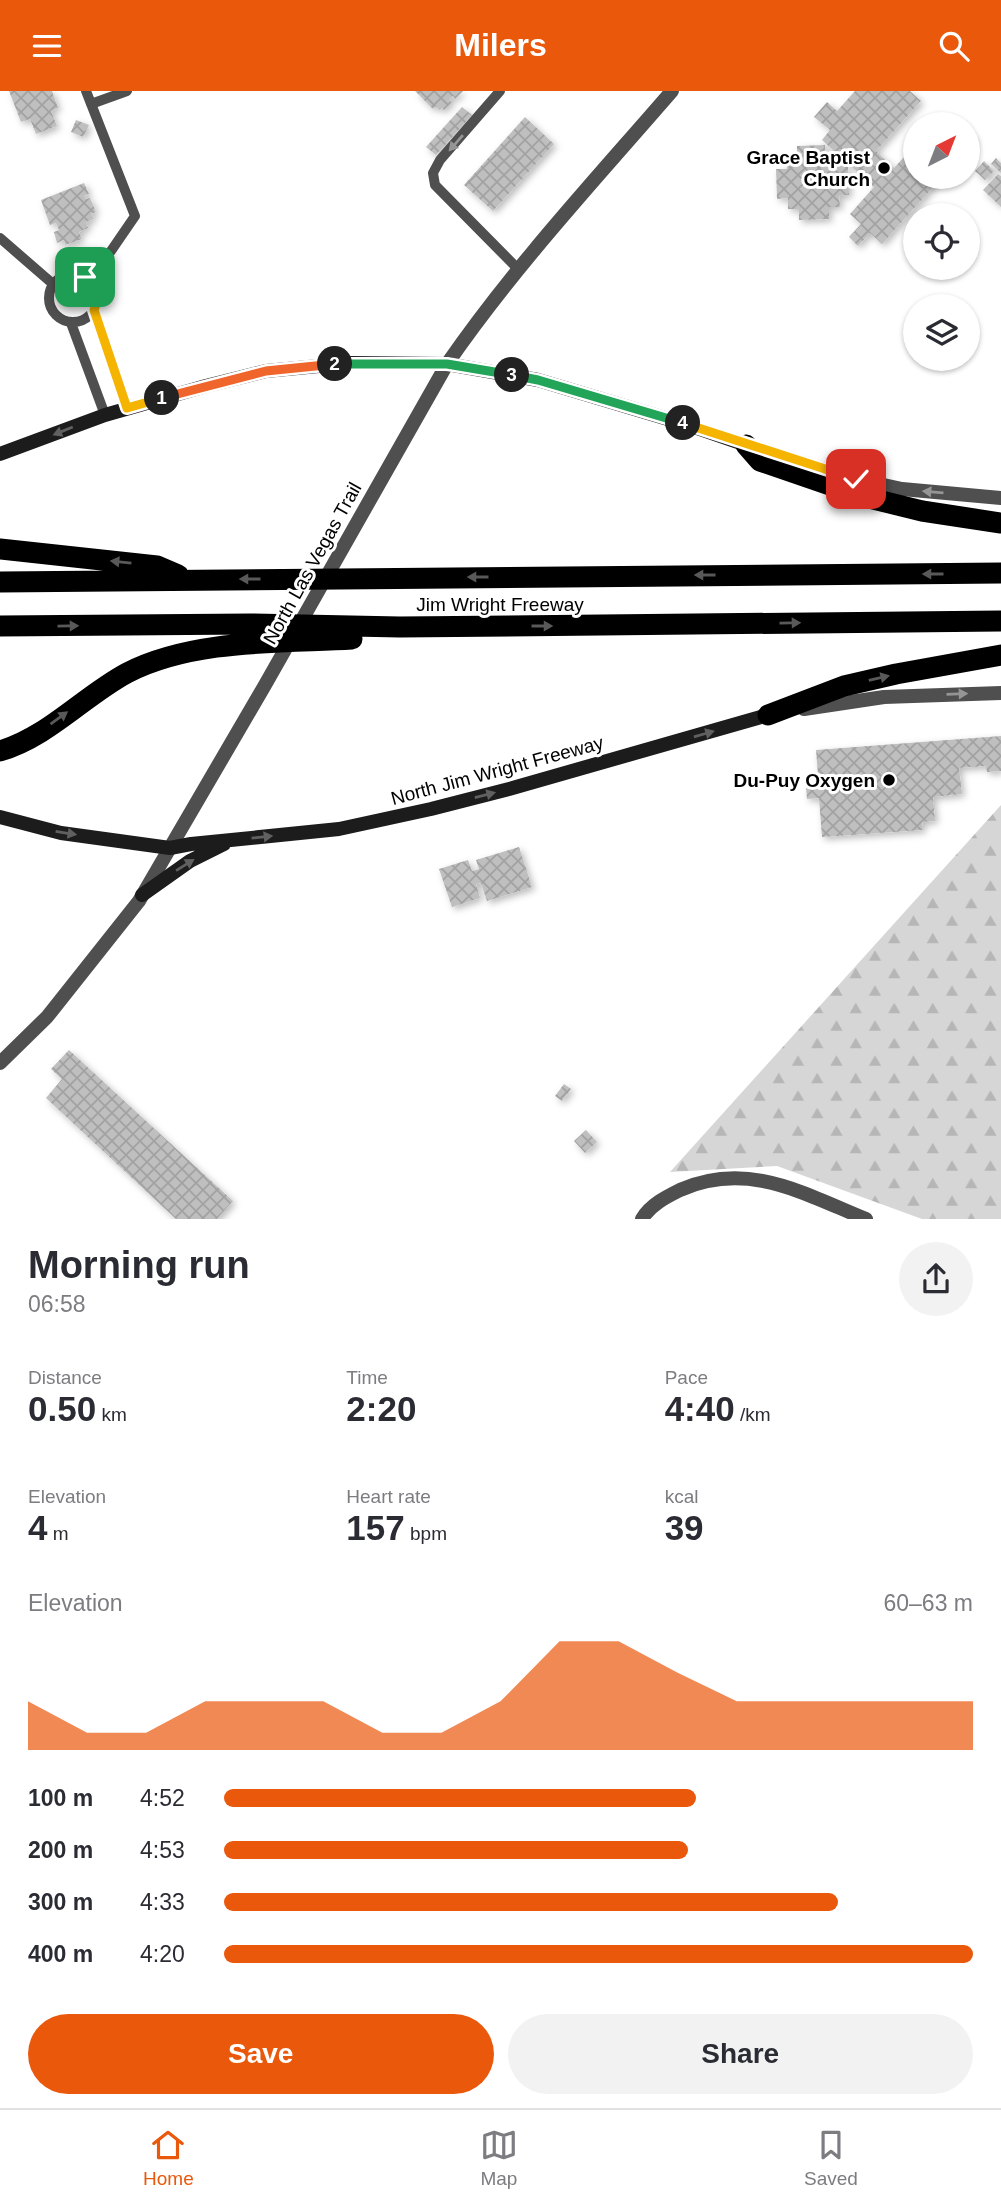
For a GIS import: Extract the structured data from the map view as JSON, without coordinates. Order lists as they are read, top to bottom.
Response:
{
  "streets": {
    "highway": ["Jim Wright Freeway"],
    "main road": ["North Jim Wright Freeway"],
    "street": ["North Las Vegas Trail"]
  },
  "crossings": [
    ["North Las Vegas Trail", "North Jim Wright Freeway"]
  ],
  "one_way": ["North Jim Wright Freeway"],
  "places": ["Grace Baptist Church", "Du-Puy Oxygen"],
  "north": "top right",
  "page": {
    "header": "Milers",
    "pins": [
      "2",
      "3",
      "1",
      "4"
    ],
    "heading": ["Morning run", "06:58"],
    "stats": [
      ["Distance", "0.50 km"],
      ["Time", "2:20"],
      ["Pace", "4:40 /km"],
      ["Elevation", "4 m"],
      ["Heart rate", "157 bpm"],
      ["kcal", "39"]
    ],
    "chart": ["Elevation", "60–63 m"],
    "list": [
      {
        "name": "100 m",
        "note": "4:52"
      },
      {
        "name": "200 m",
        "note": "4:53"
      },
      {
        "name": "300 m",
        "note": "4:33"
      },
      {
        "name": "400 m",
        "note": "4:20"
      }
    ],
    "buttons": ["Save", "Share"],
    "tabs": ["Home", "Map", "Saved"]
  }
}
